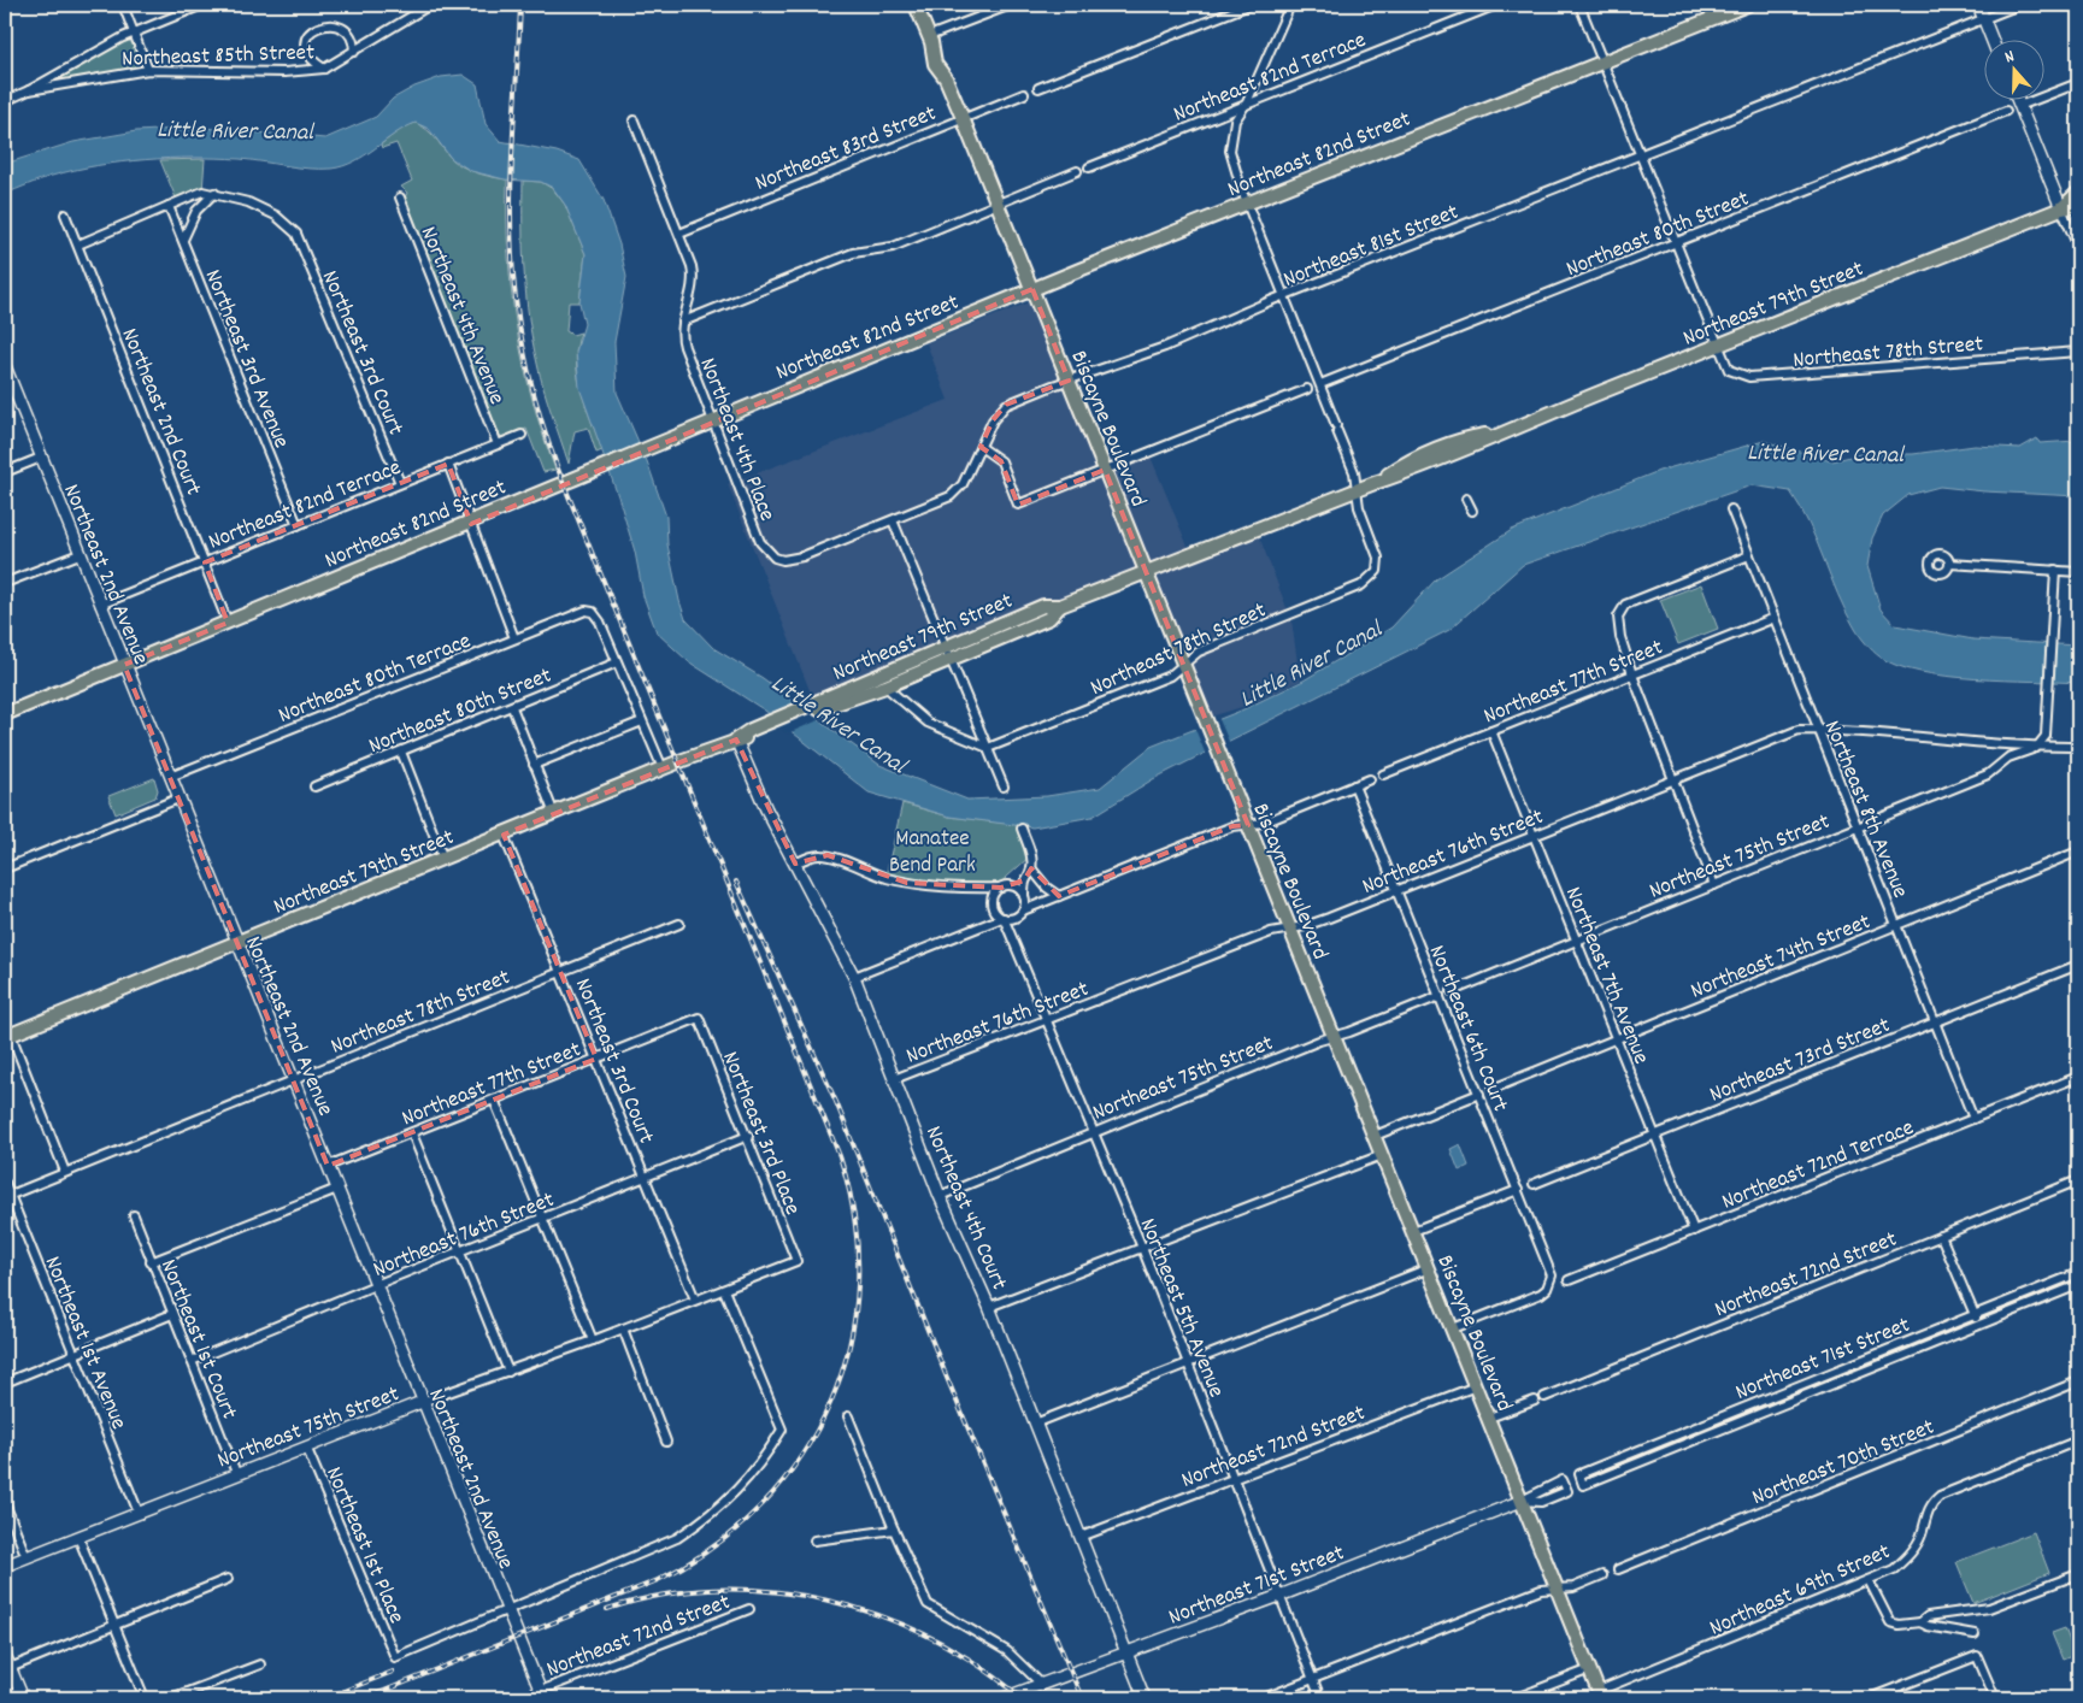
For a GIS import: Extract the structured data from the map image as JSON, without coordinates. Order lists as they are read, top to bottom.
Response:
{
  "streets": {
    "main road": ["Northeast 82nd Street", "Northeast 79th Street", "Biscayne Boulevard"],
    "street": [
      "Northeast 85th Street",
      "Northeast 82nd Terrace",
      "Northeast 83rd Street",
      "Northeast 80th Street",
      "Northeast 81st Street",
      "Northeast 4th Avenue",
      "Northeast 78th Street",
      "Northeast 3rd Court",
      "Northeast 3rd Avenue",
      "Northeast 2nd Court",
      "Northeast 4th Place",
      "Northeast 2nd Avenue",
      "Northeast 80th Terrace",
      "Northeast 77th Street",
      "Northeast 8th Avenue",
      "Northeast 76th Street",
      "Northeast 75th Street",
      "Northeast 74th Street",
      "Northeast 7th Avenue",
      "Northeast 6th Court",
      "Northeast 73rd Street",
      "Northeast 3rd Place",
      "Northeast 72nd Terrace",
      "Northeast 4th Court",
      "Northeast 72nd Street",
      "Northeast 5th Avenue",
      "Northeast 1st Court",
      "Northeast 1st Avenue",
      "Northeast 71st Street",
      "Northeast 70th Street",
      "Northeast 1st Place",
      "Northeast 69th Street"
    ]
  },
  "crossings": [
    ["Northeast 82nd Terrace", "Northeast 4th Avenue"],
    ["Northeast 82nd Terrace", "Northeast 3rd Court"],
    ["Northeast 82nd Terrace", "Northeast 3rd Avenue"],
    ["Northeast 82nd Terrace", "Northeast 2nd Court"],
    ["Northeast 82nd Terrace", "Northeast 2nd Avenue"],
    ["Northeast 83rd Street", "Biscayne Boulevard"],
    ["Northeast 82nd Street", "Northeast 78th Street"],
    ["Northeast 82nd Street", "Northeast 2nd Court"],
    ["Northeast 82nd Street", "Biscayne Boulevard"],
    ["Northeast 82nd Street", "Northeast 4th Place"],
    ["Northeast 82nd Street", "Northeast 2nd Avenue"],
    ["Northeast 80th Street", "Northeast 78th Street"],
    ["Northeast 80th Street", "Northeast 80th Terrace"],
    ["Northeast 81st Street", "Northeast 78th Street"],
    ["Northeast 81st Street", "Biscayne Boulevard"],
    ["Northeast 81st Street", "Northeast 4th Place"],
    ["Northeast 79th Street", "Northeast 78th Street"],
    ["Northeast 79th Street", "Northeast 3rd Court"],
    ["Northeast 79th Street", "Biscayne Boulevard"],
    ["Northeast 79th Street", "Northeast 2nd Avenue"],
    ["Northeast 79th Street", "Northeast 4th Court"],
    ["Northeast 78th Street", "Northeast 3rd Court"],
    ["Northeast 78th Street", "Biscayne Boulevard"],
    ["Northeast 78th Street", "Northeast 2nd Avenue"],
    ["Northeast 78th Street", "Northeast 1st Avenue"],
    ["Northeast 3rd Court", "Northeast 77th Street"],
    ["Northeast 3rd Court", "Northeast 76th Street"],
    ["Northeast 3rd Court", "Northeast 75th Street"],
    ["Biscayne Boulevard", "Northeast 76th Street"],
    ["Biscayne Boulevard", "Northeast 75th Street"],
    ["Biscayne Boulevard", "Northeast 6th Court"],
    ["Biscayne Boulevard", "Northeast 72nd Street"],
    ["Biscayne Boulevard", "Northeast 71st Street"],
    ["Biscayne Boulevard", "Northeast 69th Street"],
    ["Northeast 2nd Avenue", "Northeast 80th Terrace"],
    ["Northeast 2nd Avenue", "Northeast 77th Street"],
    ["Northeast 2nd Avenue", "Northeast 76th Street"],
    ["Northeast 2nd Avenue", "Northeast 75th Street"],
    ["Northeast 2nd Avenue", "Northeast 72nd Street"],
    ["Northeast 2nd Avenue", "Northeast 1st Place"],
    ["Northeast 77th Street", "Northeast 8th Avenue"],
    ["Northeast 77th Street", "Northeast 7th Avenue"],
    ["Northeast 77th Street", "Northeast 3rd Place"],
    ["Northeast 8th Avenue", "Northeast 76th Street"],
    ["Northeast 8th Avenue", "Northeast 75th Street"],
    ["Northeast 8th Avenue", "Northeast 74th Street"],
    ["Northeast 8th Avenue", "Northeast 73rd Street"],
    ["Northeast 8th Avenue", "Northeast 72nd Terrace"],
    ["Northeast 76th Street", "Northeast 75th Street"],
    ["Northeast 76th Street", "Northeast 7th Avenue"],
    ["Northeast 76th Street", "Northeast 6th Court"],
    ["Northeast 76th Street", "Northeast 3rd Place"],
    ["Northeast 76th Street", "Northeast 4th Court"],
    ["Northeast 76th Street", "Northeast 5th Avenue"],
    ["Northeast 76th Street", "Northeast 1st Court"],
    ["Northeast 75th Street", "Northeast 7th Avenue"],
    ["Northeast 75th Street", "Northeast 6th Court"],
    ["Northeast 75th Street", "Northeast 3rd Place"],
    ["Northeast 75th Street", "Northeast 4th Court"],
    ["Northeast 75th Street", "Northeast 5th Avenue"],
    ["Northeast 75th Street", "Northeast 1st Court"],
    ["Northeast 75th Street", "Northeast 1st Avenue"],
    ["Northeast 75th Street", "Northeast 1st Place"],
    ["Northeast 74th Street", "Northeast 7th Avenue"],
    ["Northeast 7th Avenue", "Northeast 73rd Street"],
    ["Northeast 7th Avenue", "Northeast 72nd Terrace"],
    ["Northeast 4th Court", "Northeast 72nd Street"],
    ["Northeast 4th Court", "Northeast 71st Street"],
    ["Northeast 72nd Street", "Northeast 5th Avenue"],
    ["Northeast 5th Avenue", "Northeast 71st Street"]
  ],
  "water": ["Little River Canal"],
  "parks": ["Manatee Bend Park"],
  "north": "top"
}
